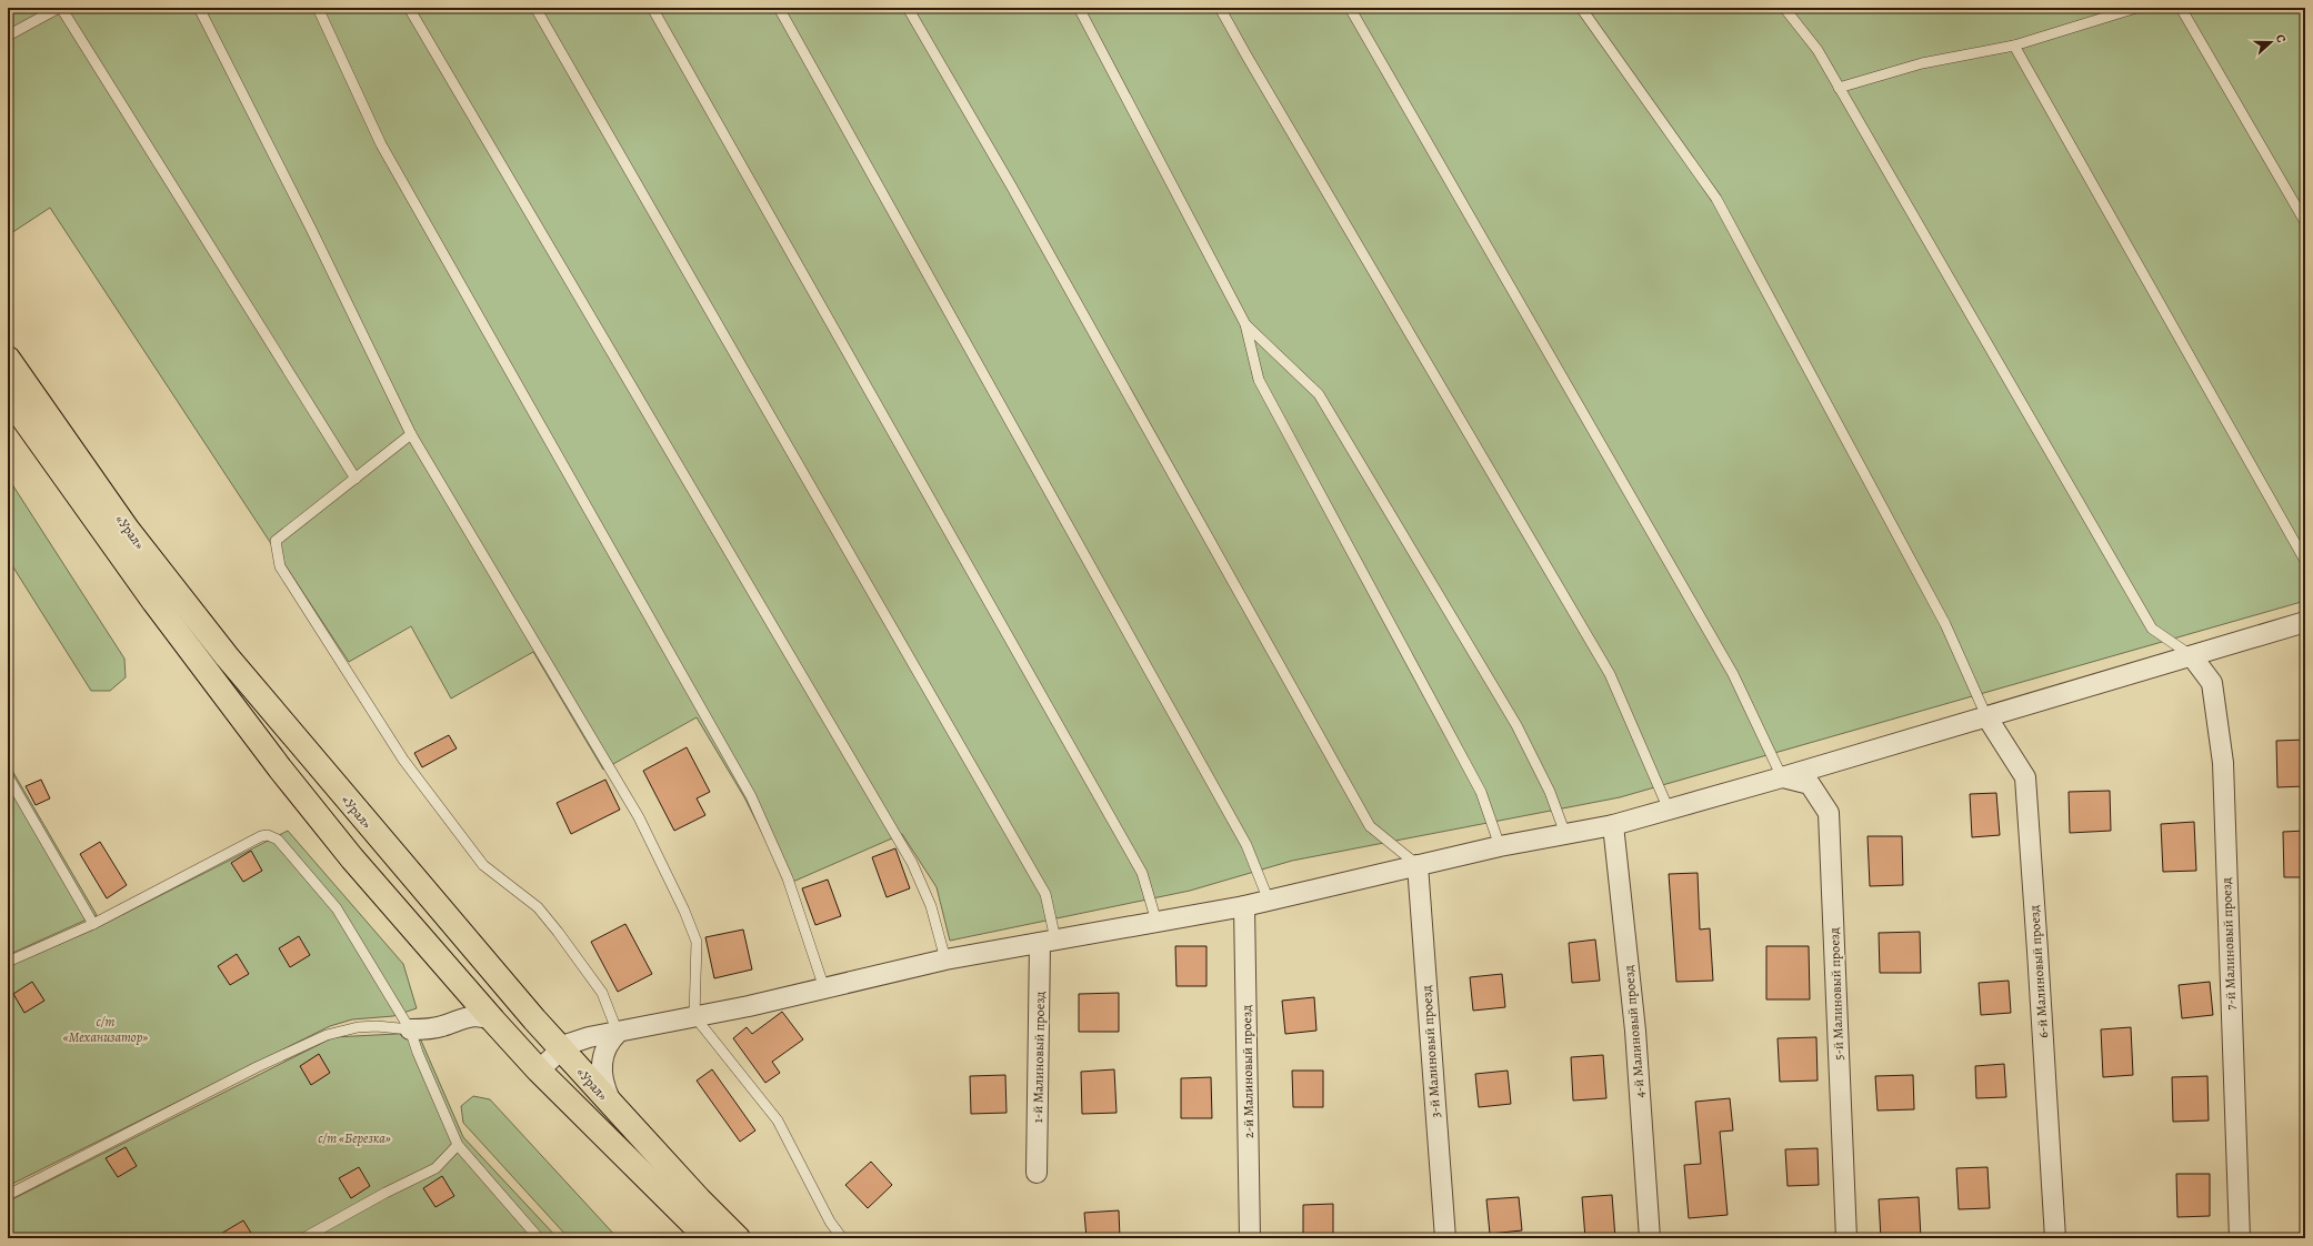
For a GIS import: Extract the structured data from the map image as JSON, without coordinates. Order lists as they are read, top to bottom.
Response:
{
  "streets": {
    "highway": ["«Урал»"],
    "street": [
      "7-й Малиновый проезд",
      "6-й Малиновый проезд",
      "5-й Малиновый проезд",
      "4-й Малиновый проезд",
      "3-й Малиновый проезд",
      "1-й Малиновый проезд",
      "2-й Малиновый проезд"
    ]
  },
  "parks": ["с/т «Механизатор»", "с/т «Березка»"],
  "north": "right"
}
